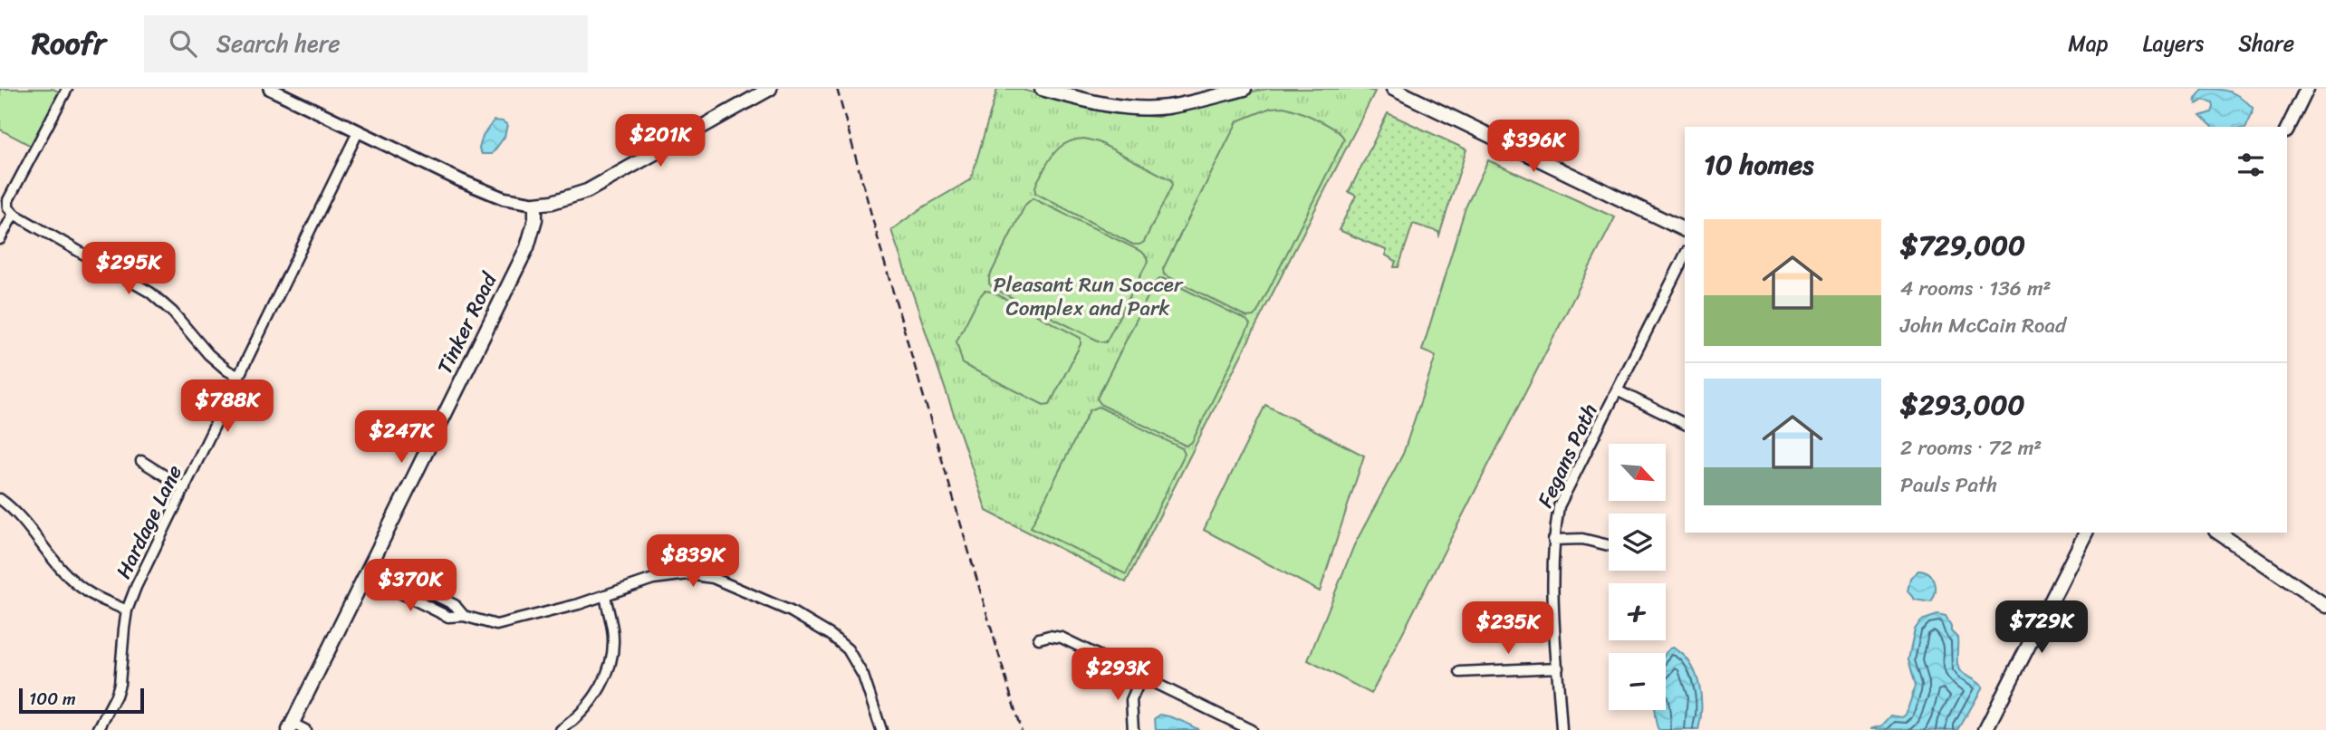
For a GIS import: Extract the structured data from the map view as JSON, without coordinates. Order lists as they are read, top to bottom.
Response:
{
  "streets": {
    "main road": ["Tinker Road"],
    "street": ["Fegans Path", "Hardage Lane"]
  },
  "parks": ["Pleasant Run Soccer Complex and Park"],
  "scale_bar": "100 m",
  "north": "bottom right",
  "page": {
    "header": "Roofr",
    "search": "Search here",
    "nav": ["Map", "Layers", "Share"],
    "price": [
      "$201K",
      "$396K",
      "$295K",
      "$788K",
      "$247K",
      "$839K",
      "$370K",
      "$729K",
      "$235K",
      "$293K"
    ],
    "heading": "10 homes",
    "list": [
      {
        "name": "$729,000",
        "note": "4 rooms · 136 m² · John McCain Road"
      },
      {
        "name": "$293,000",
        "note": "2 rooms · 72 m² · Pauls Path"
      }
    ],
    "map_buttons": ["+", "−"],
    "scale": "100 m"
  }
}
